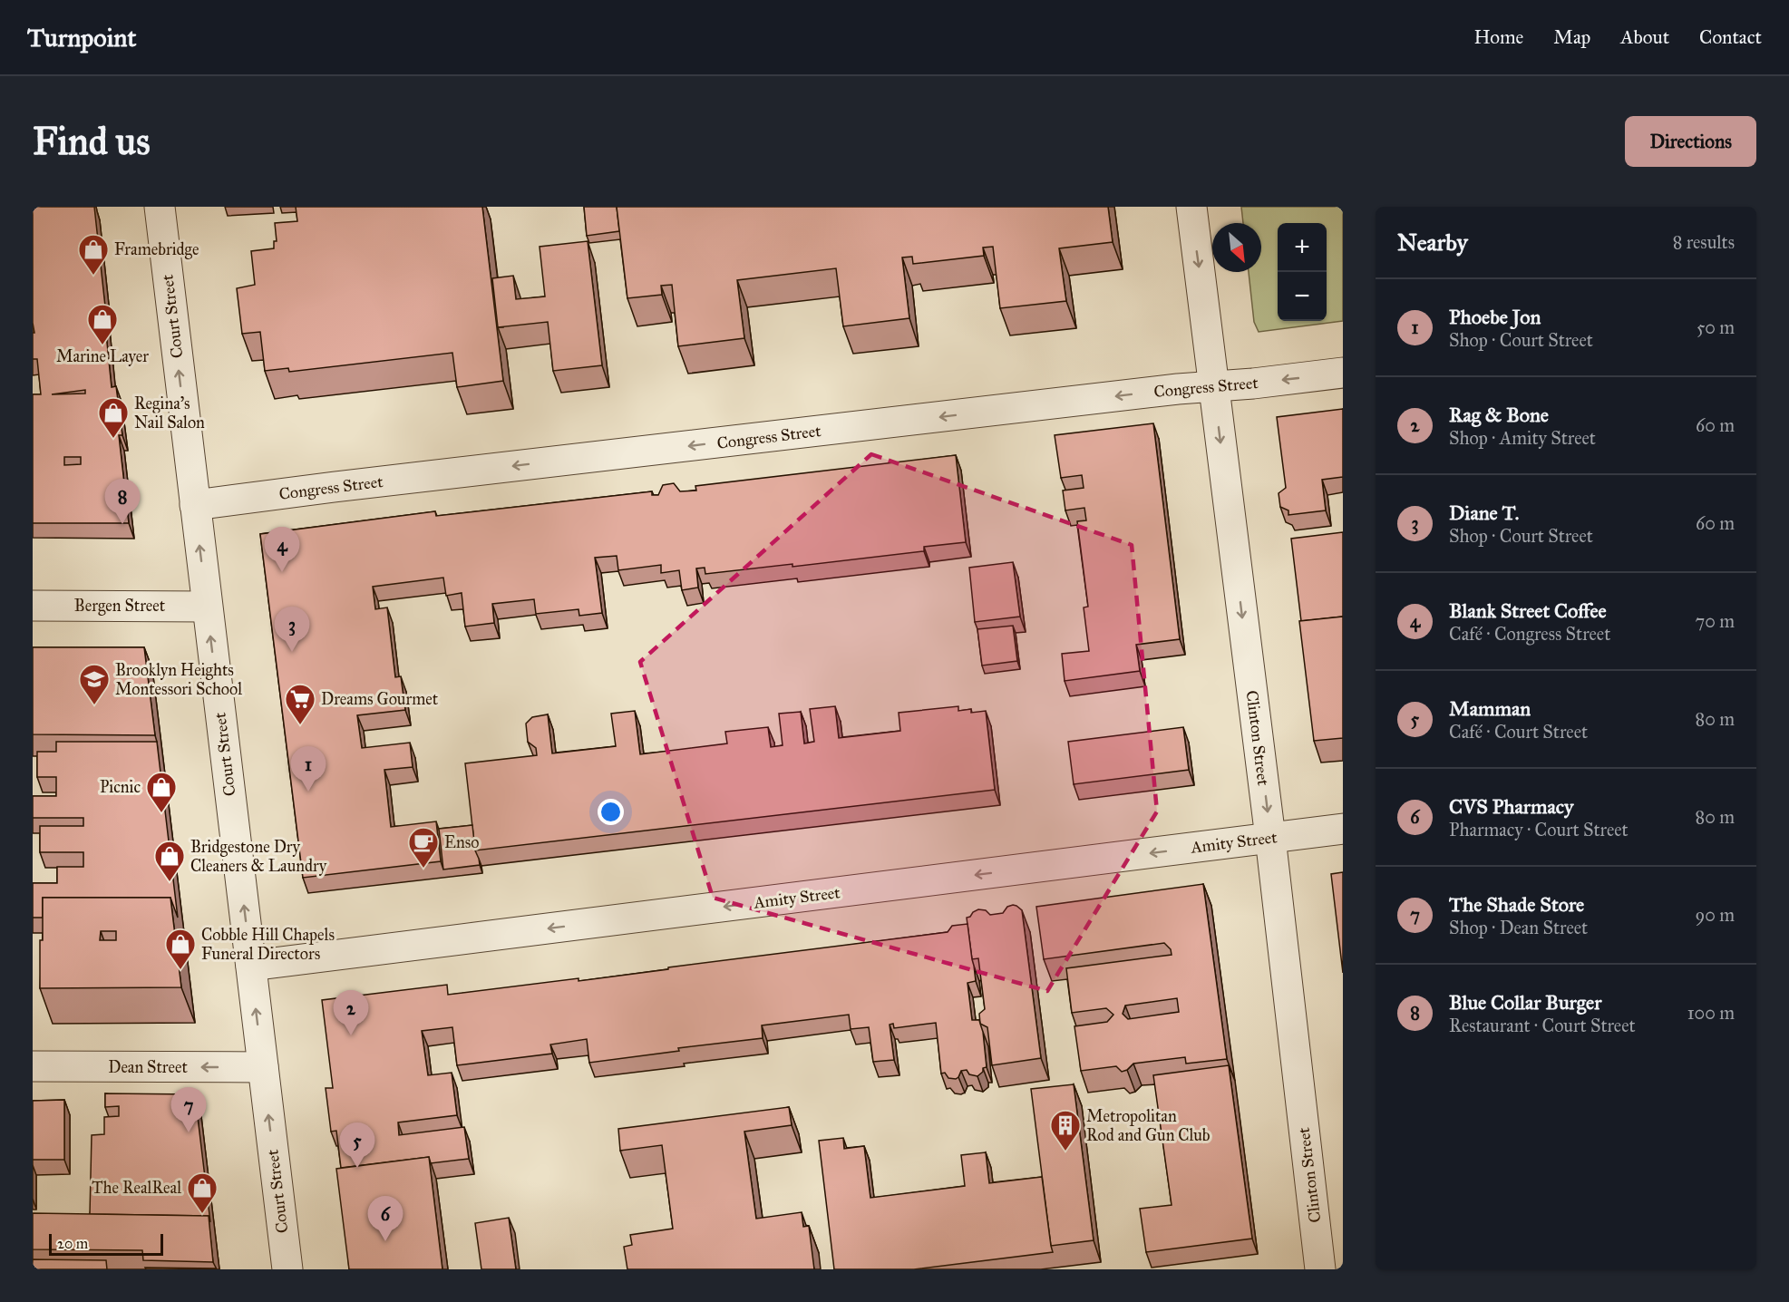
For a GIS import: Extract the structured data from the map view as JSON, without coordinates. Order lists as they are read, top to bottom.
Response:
{
  "streets": {
    "street": [
      "Court Street",
      "Congress Street",
      "Bergen Street",
      "Clinton Street",
      "Amity Street",
      "Dean Street"
    ]
  },
  "crossings": [
    ["Court Street", "Congress Street"],
    ["Court Street", "Bergen Street"],
    ["Court Street", "Amity Street"],
    ["Court Street", "Dean Street"],
    ["Congress Street", "Clinton Street"],
    ["Clinton Street", "Amity Street"]
  ],
  "one_way": [
    "Court Street",
    "Congress Street",
    "Clinton Street",
    "Amity Street",
    "Dean Street"
  ],
  "places": {
    "shop": [
      "Framebridge",
      "Marine Layer",
      "Regina's Nail Salon",
      "Picnic",
      "Bridgestone Dry Cleaners & Laundry",
      "Cobble Hill Chapels Funeral Directors",
      "The RealReal"
    ],
    "school or university": ["Brooklyn Heights Montessori School"],
    "supermarket": ["Dreams Gourmet"],
    "cafe": ["Enso"],
    "building": ["Metropolitan Rod and Gun Club"]
  },
  "scale_bar": "20 m",
  "north": "bottom right",
  "page": {
    "header": "Turnpoint",
    "nav": [
      "Home",
      "Map",
      "About",
      "Contact"
    ],
    "buttons": "Directions",
    "title": "Find us",
    "heading": ["Nearby", "8 results"],
    "map_buttons": ["+", "−"],
    "list": [
      {
        "mark": "1",
        "name": "Phoebe Jon",
        "note": "Shop · Court Street",
        "value": "50 m"
      },
      {
        "mark": "2",
        "name": "Rag & Bone",
        "note": "Shop · Amity Street",
        "value": "60 m"
      },
      {
        "mark": "3",
        "name": "Diane T.",
        "note": "Shop · Court Street",
        "value": "60 m"
      },
      {
        "mark": "4",
        "name": "Blank Street Coffee",
        "note": "Café · Congress Street",
        "value": "70 m"
      },
      {
        "mark": "5",
        "name": "Mamman",
        "note": "Café · Court Street",
        "value": "80 m"
      },
      {
        "mark": "6",
        "name": "CVS Pharmacy",
        "note": "Pharmacy · Court Street",
        "value": "80 m"
      },
      {
        "mark": "7",
        "name": "The Shade Store",
        "note": "Shop · Dean Street",
        "value": "90 m"
      },
      {
        "mark": "8",
        "name": "Blue Collar Burger",
        "note": "Restaurant · Court Street",
        "value": "100 m"
      }
    ],
    "pins": [
      "8",
      "4",
      "3",
      "1",
      "2",
      "7",
      "5",
      "6"
    ],
    "scale": "20 m"
  }
}
